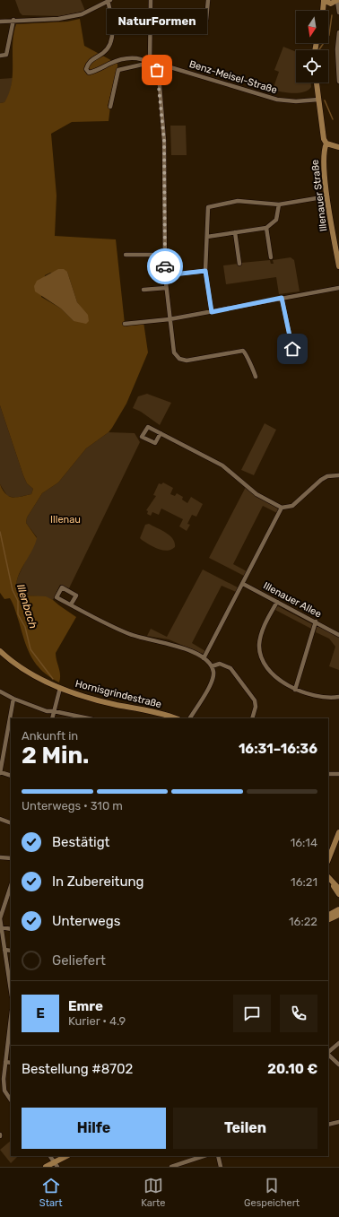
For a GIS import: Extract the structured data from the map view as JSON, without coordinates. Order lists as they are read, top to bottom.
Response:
{
  "streets": {
    "main road": ["Illenauer Straße", "Hornisgrindestraße"],
    "street": ["Benz-Meisel-Straße", "Illenauer Allee"]
  },
  "water": ["Illenbach"],
  "parks": ["Illenau"],
  "places": ["NaturFormen"],
  "north": "bottom",
  "page": {
    "bubble": "NaturFormen",
    "heading": ["2 Min.", "Ankunft in", "16:31–16:36"],
    "panel": [
      "Emre",
      "Kurier · 4.9",
      "Bestellung #8702",
      "20.10 €"
    ],
    "bar": "Unterwegs · 310 m",
    "list": [
      ["Bestätigt", "16:14"],
      ["In Zubereitung", "16:21"],
      ["Unterwegs", "16:22"],
      "Geliefert"
    ],
    "round": "E",
    "buttons": ["Hilfe", "Teilen"],
    "tabs": ["Start", "Karte", "Gespeichert"]
  }
}
